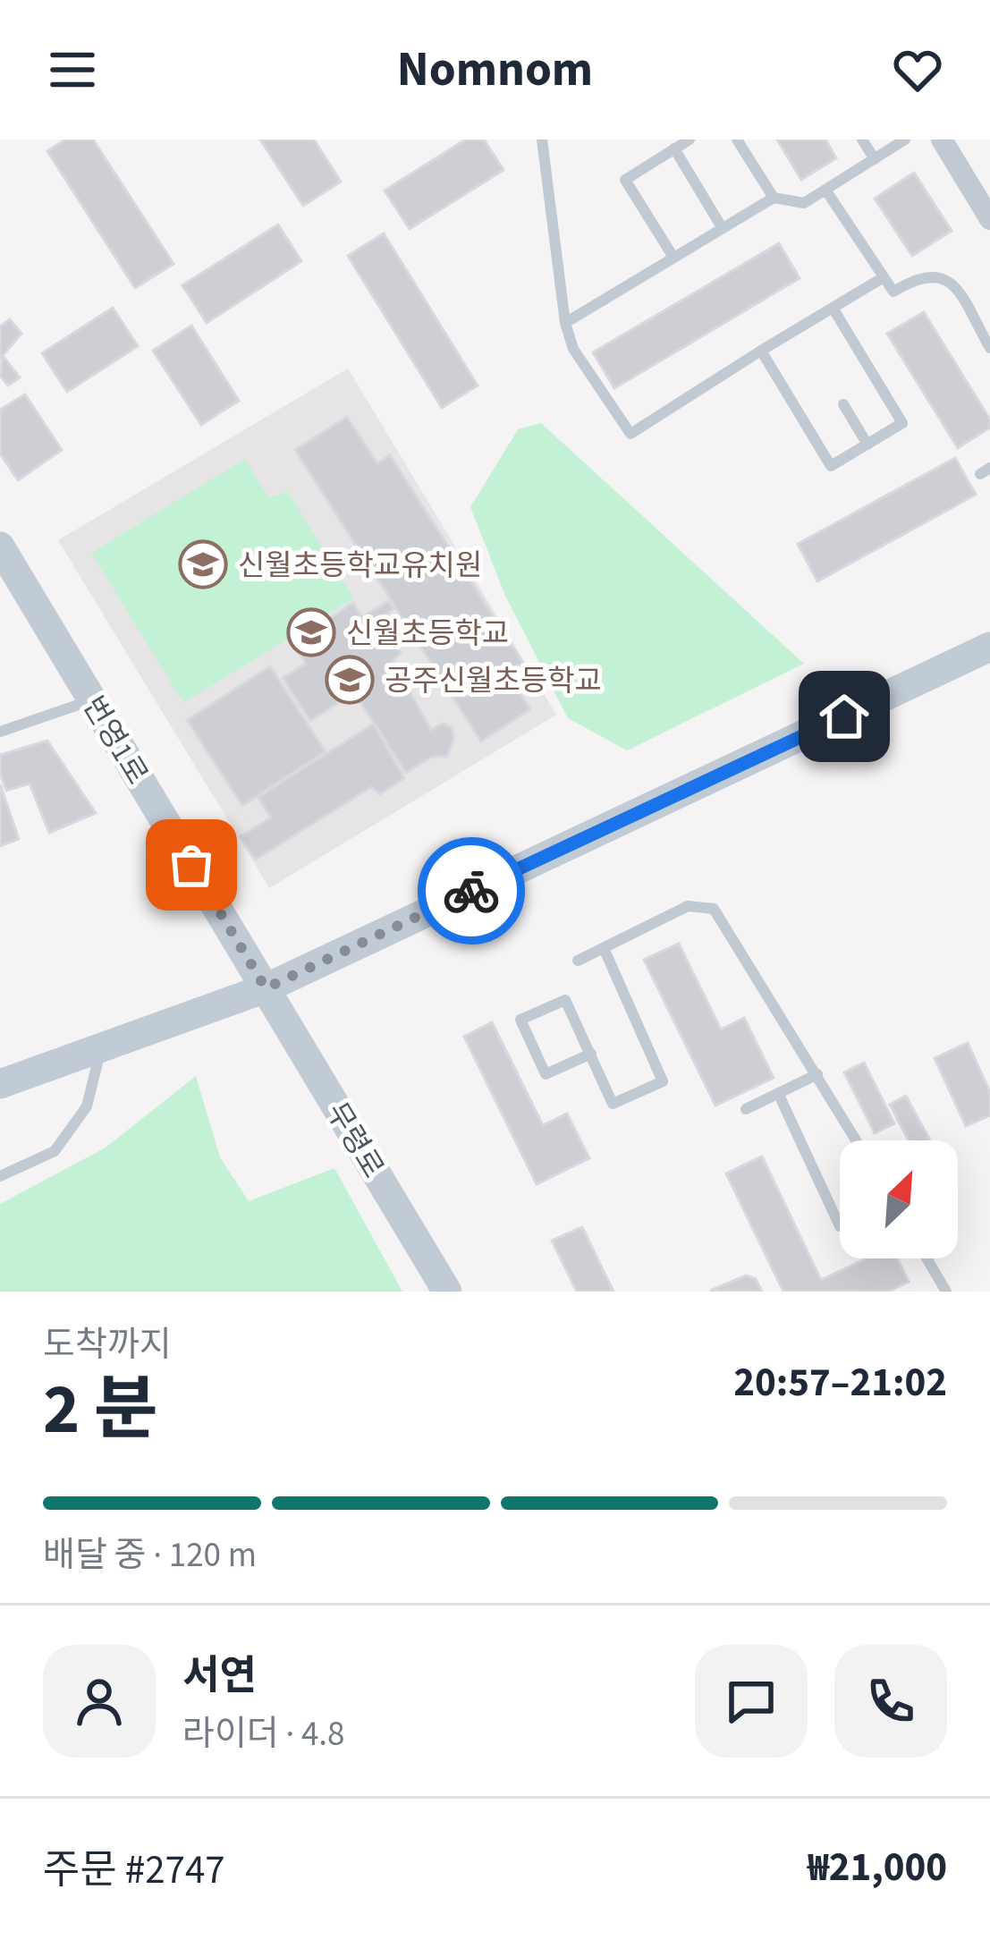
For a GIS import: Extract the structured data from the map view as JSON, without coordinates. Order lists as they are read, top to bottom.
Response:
{
  "streets": {
    "main road": ["번영1로", "무령로"]
  },
  "crossings": [
    ["번영1로", "무령로"]
  ],
  "places": {
    "school or university": ["신월초등학교유치원", "신월초등학교", "공주신월초등학교"]
  },
  "north": "top right",
  "page": {
    "header": "Nomnom",
    "heading": ["2 분", "도착까지", "20:57–21:02"],
    "panel": [
      "서연",
      "라이더 · 4.8",
      "주문 #2747",
      "₩21,000"
    ],
    "bar": "배달 중 · 120 m"
  }
}
